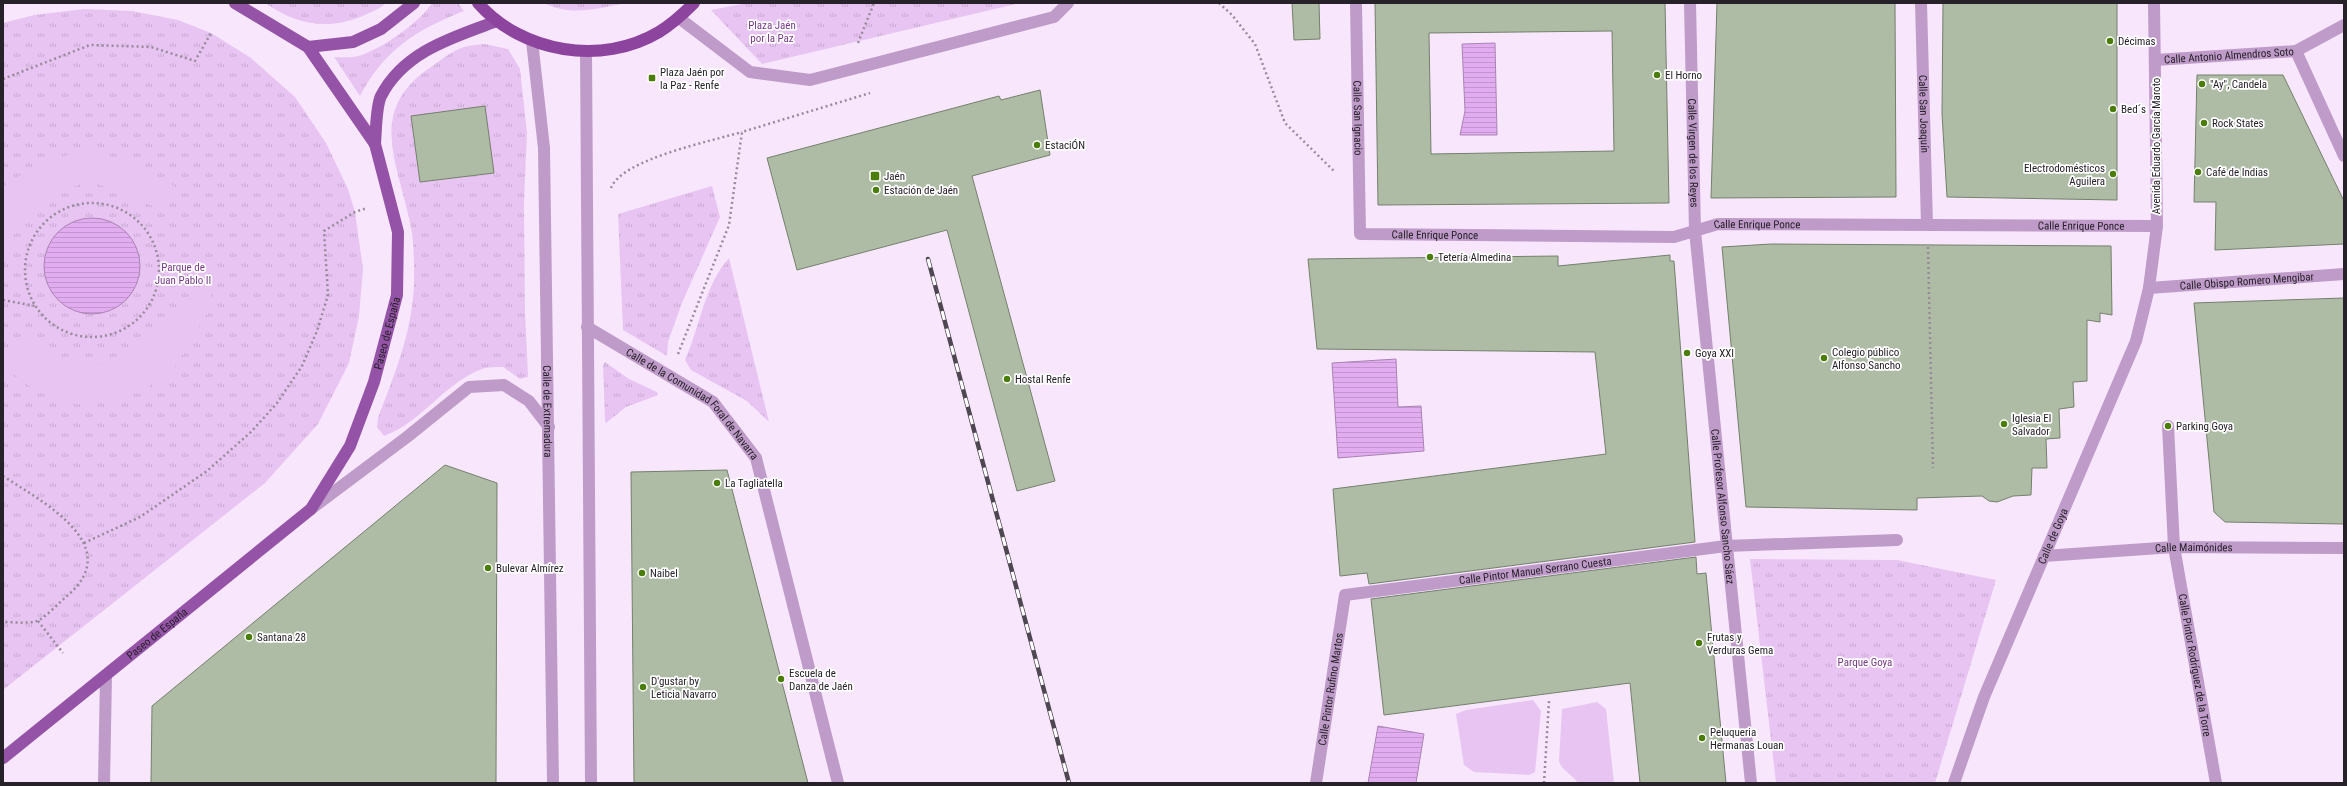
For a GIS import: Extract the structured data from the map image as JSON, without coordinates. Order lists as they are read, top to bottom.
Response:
{
  "streets": {
    "main road": ["Paseo de España"],
    "street": [
      "Calle Antonio Almendros Soto",
      "Calle San Joaquín",
      "Calle San Ignacio",
      "Avenida Eduardo García Maroto",
      "Calle Virgen de los Reyes",
      "Calle Enrique Ponce",
      "Calle Obispo Romero Mengibar",
      "Calle de la Comunidad Foral de Navarra",
      "Calle de Extremadura",
      "Calle Profesor Alfonso Sancho Sáez",
      "Calle de Goya",
      "Calle Maimónides",
      "Calle Pintor Manuel Serrano Cuesta",
      "Calle Pintor Rodríguez de la Torre",
      "Calle Pintor Rufino Martos"
    ]
  },
  "crossings": [
    ["Calle Antonio Almendros Soto", "Avenida Eduardo García Maroto"],
    ["Calle San Joaquín", "Calle Enrique Ponce"],
    ["Calle San Ignacio", "Calle Enrique Ponce"],
    ["Avenida Eduardo García Maroto", "Calle Enrique Ponce"],
    ["Avenida Eduardo García Maroto", "Calle Obispo Romero Mengibar"],
    ["Avenida Eduardo García Maroto", "Calle de Goya"],
    ["Calle Virgen de los Reyes", "Calle Enrique Ponce"],
    ["Calle Virgen de los Reyes", "Calle Profesor Alfonso Sancho Sáez"],
    ["Calle Enrique Ponce", "Calle Profesor Alfonso Sancho Sáez"],
    ["Calle Obispo Romero Mengibar", "Calle de Goya"],
    ["Paseo de España", "Calle de Extremadura"],
    ["Calle Profesor Alfonso Sancho Sáez", "Calle Pintor Manuel Serrano Cuesta"],
    ["Calle de Goya", "Calle Maimónides"],
    ["Calle Maimónides", "Calle Pintor Rodríguez de la Torre"],
    ["Calle Pintor Manuel Serrano Cuesta", "Calle Pintor Rufino Martos"]
  ],
  "parks": ["Plaza Jaén por la Paz", "Parque de Juan Pablo II", "Parque Goya"],
  "places": {
    "other": [
      "Décimas",
      "El Horno",
      "\"Ay\", Candela",
      "Bed´s",
      "Rock States",
      "EstaciÓN",
      "Café de Indias",
      "Electrodomésticos Aguilera",
      "Estación de Jaén",
      "Tetería Almedina",
      "Goya XXI",
      "Colegio público Alfonso Sancho",
      "Hostal Renfe",
      "Iglesia El Salvador",
      "Parking Goya",
      "La Tagliatella",
      "Bulevar Almírez",
      "Naibel",
      "Santana 28",
      "Frutas y Verduras Gema",
      "Escuela de Danza de Jaén",
      "D'gustar by Leticia Navarro",
      "Peluqueria Hermanas Louan"
    ],
    "transit": ["Plaza Jaén por la Paz - Renfe", "Jaén"]
  }
}
